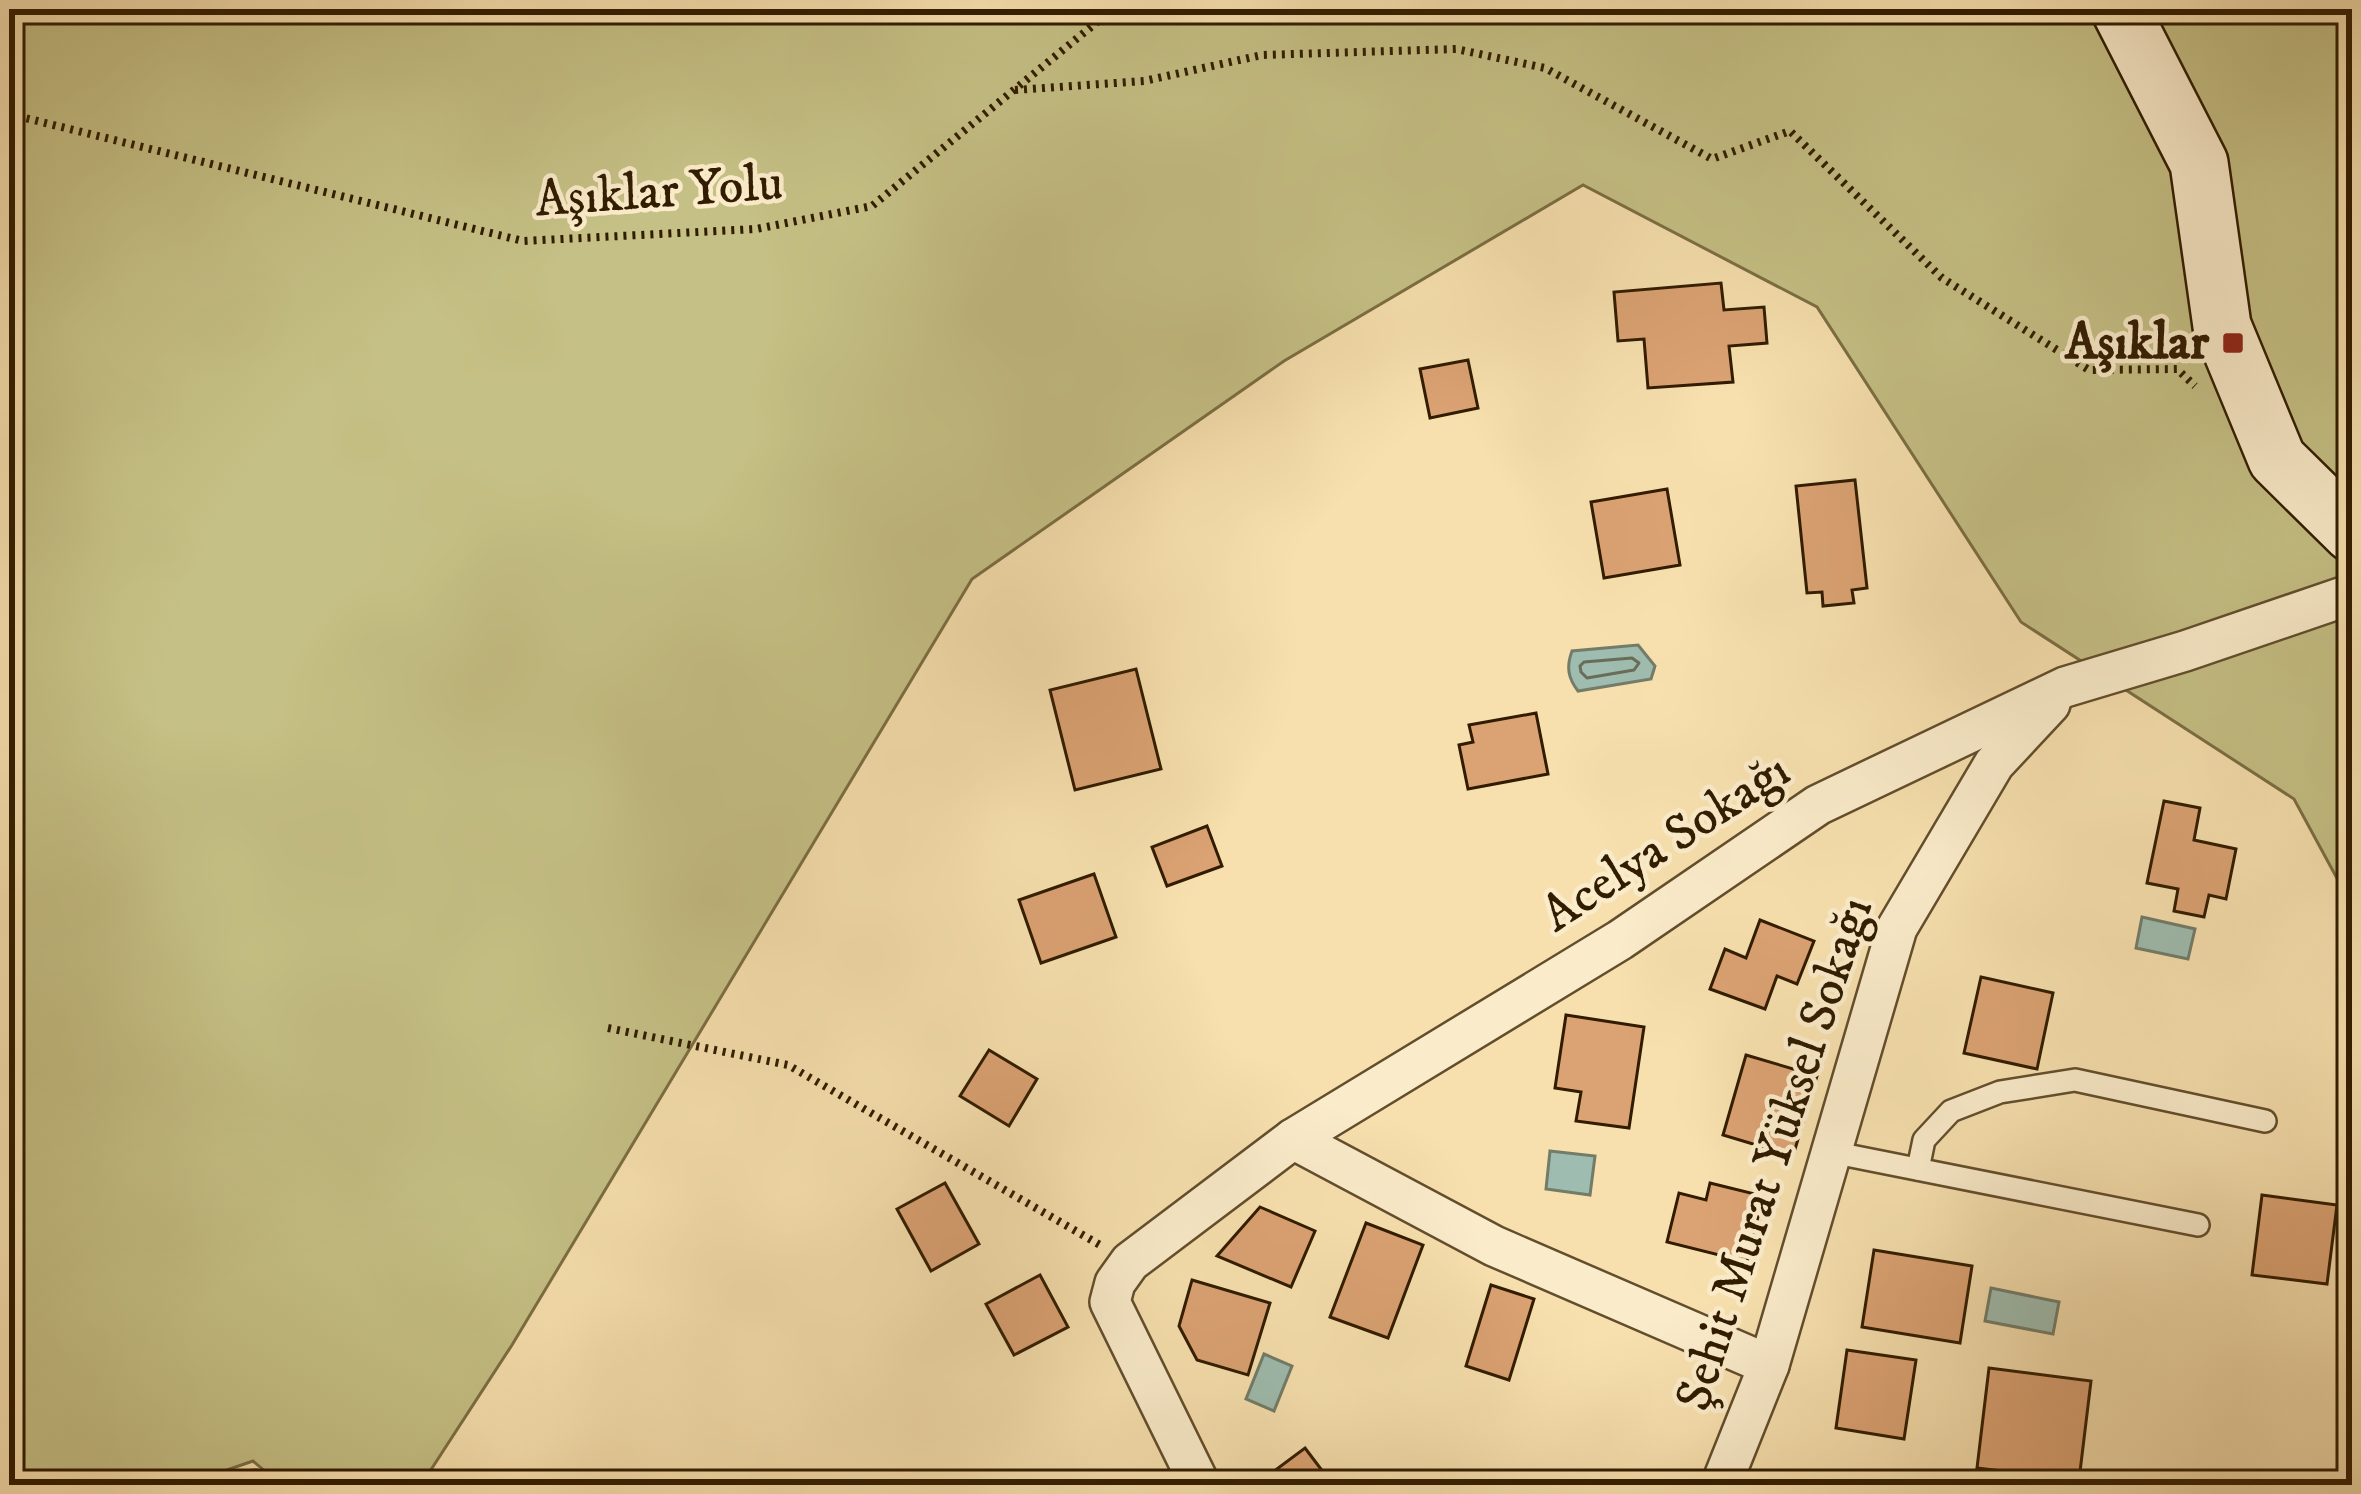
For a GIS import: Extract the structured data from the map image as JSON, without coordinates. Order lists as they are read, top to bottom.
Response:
{
  "streets": {
    "street": ["Acelya Sokağı", "Şehit Murat Yüksel Sokağı"],
    "path": ["Aşıklar Yolu"]
  },
  "crossings": [
    ["Acelya Sokağı", "Şehit Murat Yüksel Sokağı"]
  ],
  "places": {
    "transit": ["Aşıklar"]
  }
}
